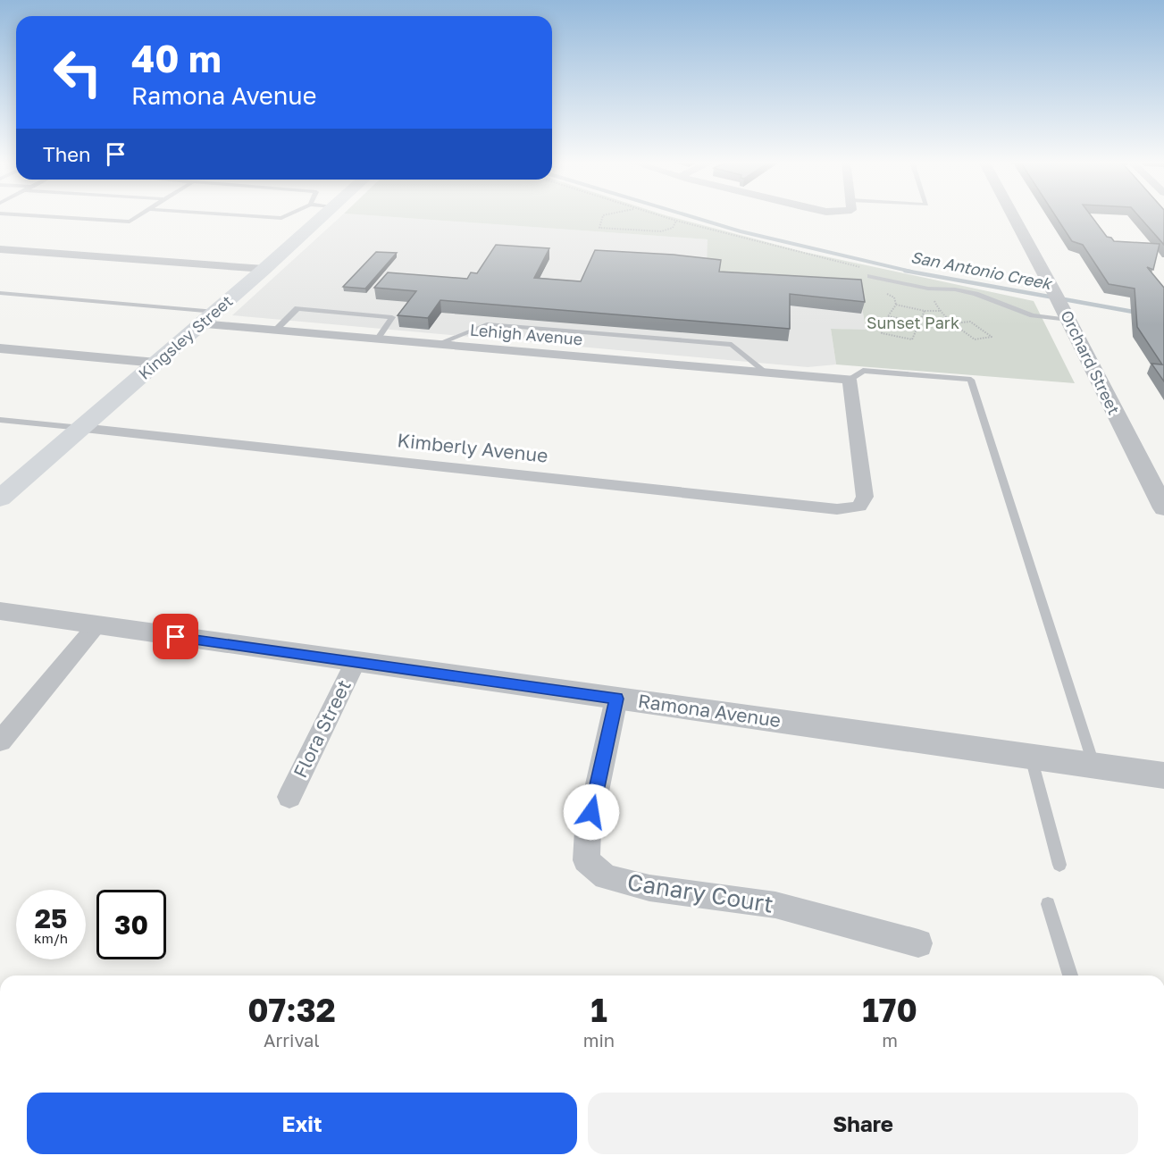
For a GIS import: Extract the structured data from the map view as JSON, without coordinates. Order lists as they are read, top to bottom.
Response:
{
  "streets": {
    "main road": ["Kingsley Street"],
    "street": [
      "Lehigh Avenue",
      "Orchard Street",
      "Kimberly Avenue",
      "Ramona Avenue",
      "Flora Street",
      "Canary Court"
    ]
  },
  "crossings": [
    ["Lehigh Avenue", "Kingsley Street"],
    ["Lehigh Avenue", "Kimberly Avenue"],
    ["Kingsley Street", "Kimberly Avenue"],
    ["Ramona Avenue", "Flora Street"],
    ["Ramona Avenue", "Canary Court"]
  ],
  "water": ["San Antonio Creek"],
  "parks": ["Sunset Park"],
  "page": {
    "turn": ["40 m", "Ramona Avenue"],
    "then": "Then",
    "speed": "25 km/h",
    "limit": "30",
    "eta": [
      "07:32",
      "Arrival",
      "1",
      "min",
      "170",
      "m"
    ],
    "buttons": ["Exit", "Share"]
  }
}
